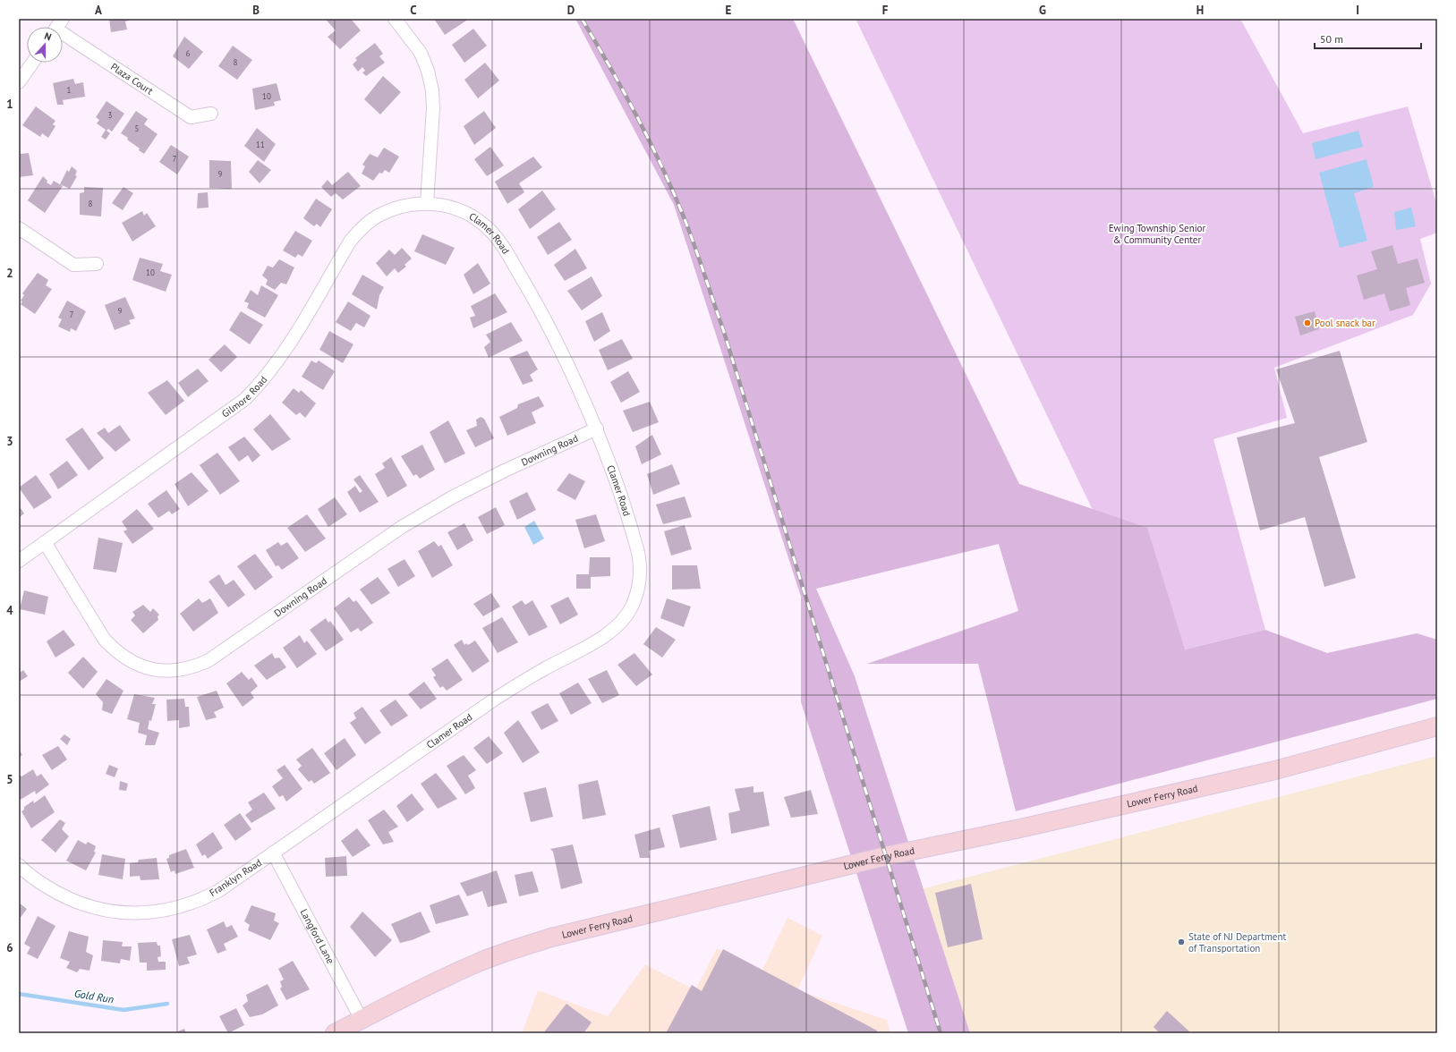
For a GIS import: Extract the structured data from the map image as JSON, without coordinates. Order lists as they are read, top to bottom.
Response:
{
  "streets": {
    "street": [
      "Plaza Court",
      "Clamer Road",
      "Gilmore Road",
      "Downing Road",
      "Lower Ferry Road",
      "Franklyn Road",
      "Langford Lane"
    ]
  },
  "crossings": [
    ["Clamer Road", "Gilmore Road"],
    ["Clamer Road", "Downing Road"],
    ["Clamer Road", "Franklyn Road"],
    ["Clamer Road", "Langford Lane"],
    ["Gilmore Road", "Downing Road"],
    ["Lower Ferry Road", "Langford Lane"],
    ["Franklyn Road", "Langford Lane"]
  ],
  "water": ["Gold Run"],
  "parks": ["Ewing Township Senior & Community Center"],
  "places": ["Pool snack bar", "State of NJ Department of Transportation"],
  "house_numbers": [
    "6",
    "8",
    "1",
    "10",
    "3",
    "5",
    "11",
    "7",
    "9",
    "8",
    "10",
    "9",
    "7"
  ],
  "scale_bar": "50 m",
  "north": "top",
  "grid": {
    "columns": [
      "A",
      "B",
      "C",
      "D",
      "E",
      "F",
      "G",
      "H",
      "I"
    ],
    "rows": [
      "1",
      "2",
      "3",
      "4",
      "5",
      "6"
    ]
  }
}
